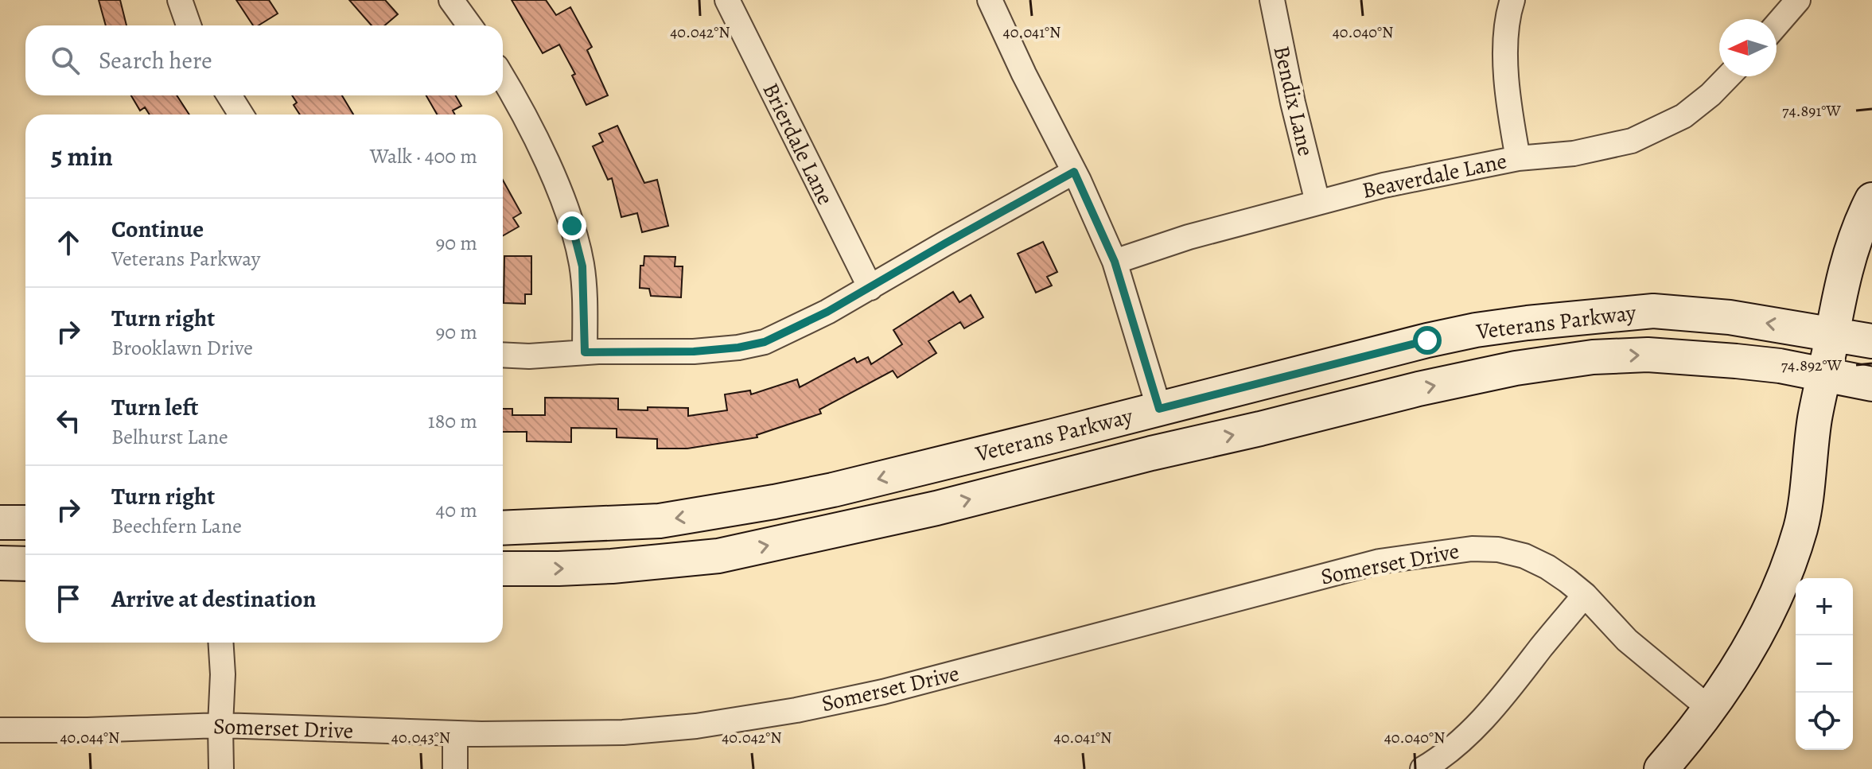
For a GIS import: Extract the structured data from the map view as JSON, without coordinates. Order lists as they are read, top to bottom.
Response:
{
  "streets": {
    "main road": ["Veterans Parkway"],
    "street": [
      "Bendix Lane",
      "Brierdale Lane",
      "Beaverdale Lane",
      "Somerset Drive"
    ]
  },
  "crossings": [
    ["Bendix Lane", "Beaverdale Lane"]
  ],
  "north": "left",
  "page": {
    "search": "Search here",
    "heading": ["5 min", "Walk · 400 m"],
    "list": [
      ["Continue", "Veterans Parkway", "90 m"],
      ["Turn right", "Brooklawn Drive", "90 m"],
      ["Turn left", "Belhurst Lane", "180 m"],
      ["Turn right", "Beechfern Lane", "40 m"],
      "Arrive at destination"
    ],
    "map_buttons": ["+", "−"]
  },
  "coordinates": [
    "40.042°N",
    "40.041°N",
    "40.040°N",
    "74.891°W",
    "74.892°W",
    "40.044°N",
    "40.043°N"
  ]
}
